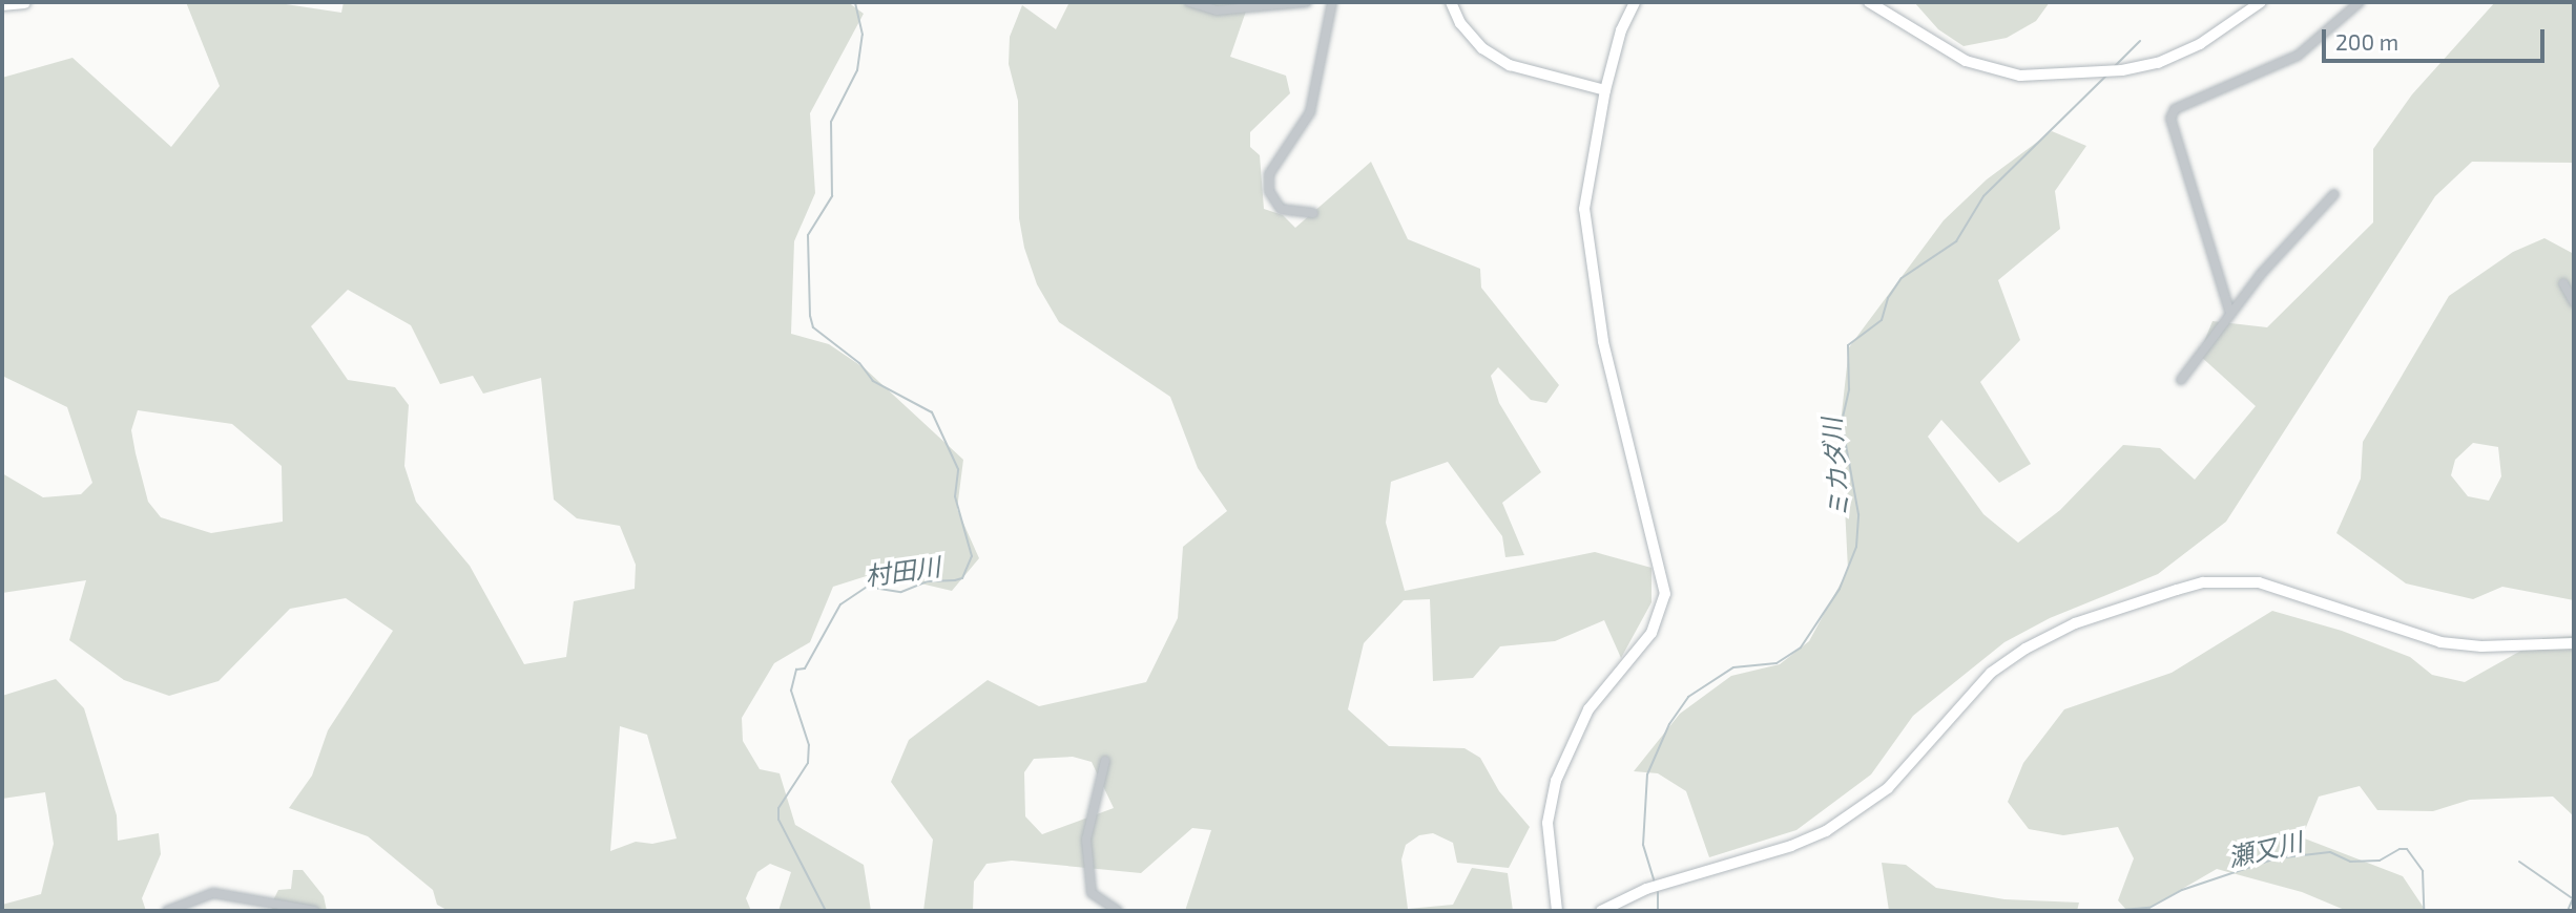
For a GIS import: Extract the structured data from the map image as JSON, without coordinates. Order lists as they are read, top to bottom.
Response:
{
  "water": ["ミカダ川", "村田川", "瀬又川"],
  "scale_bar": "200 m"
}
